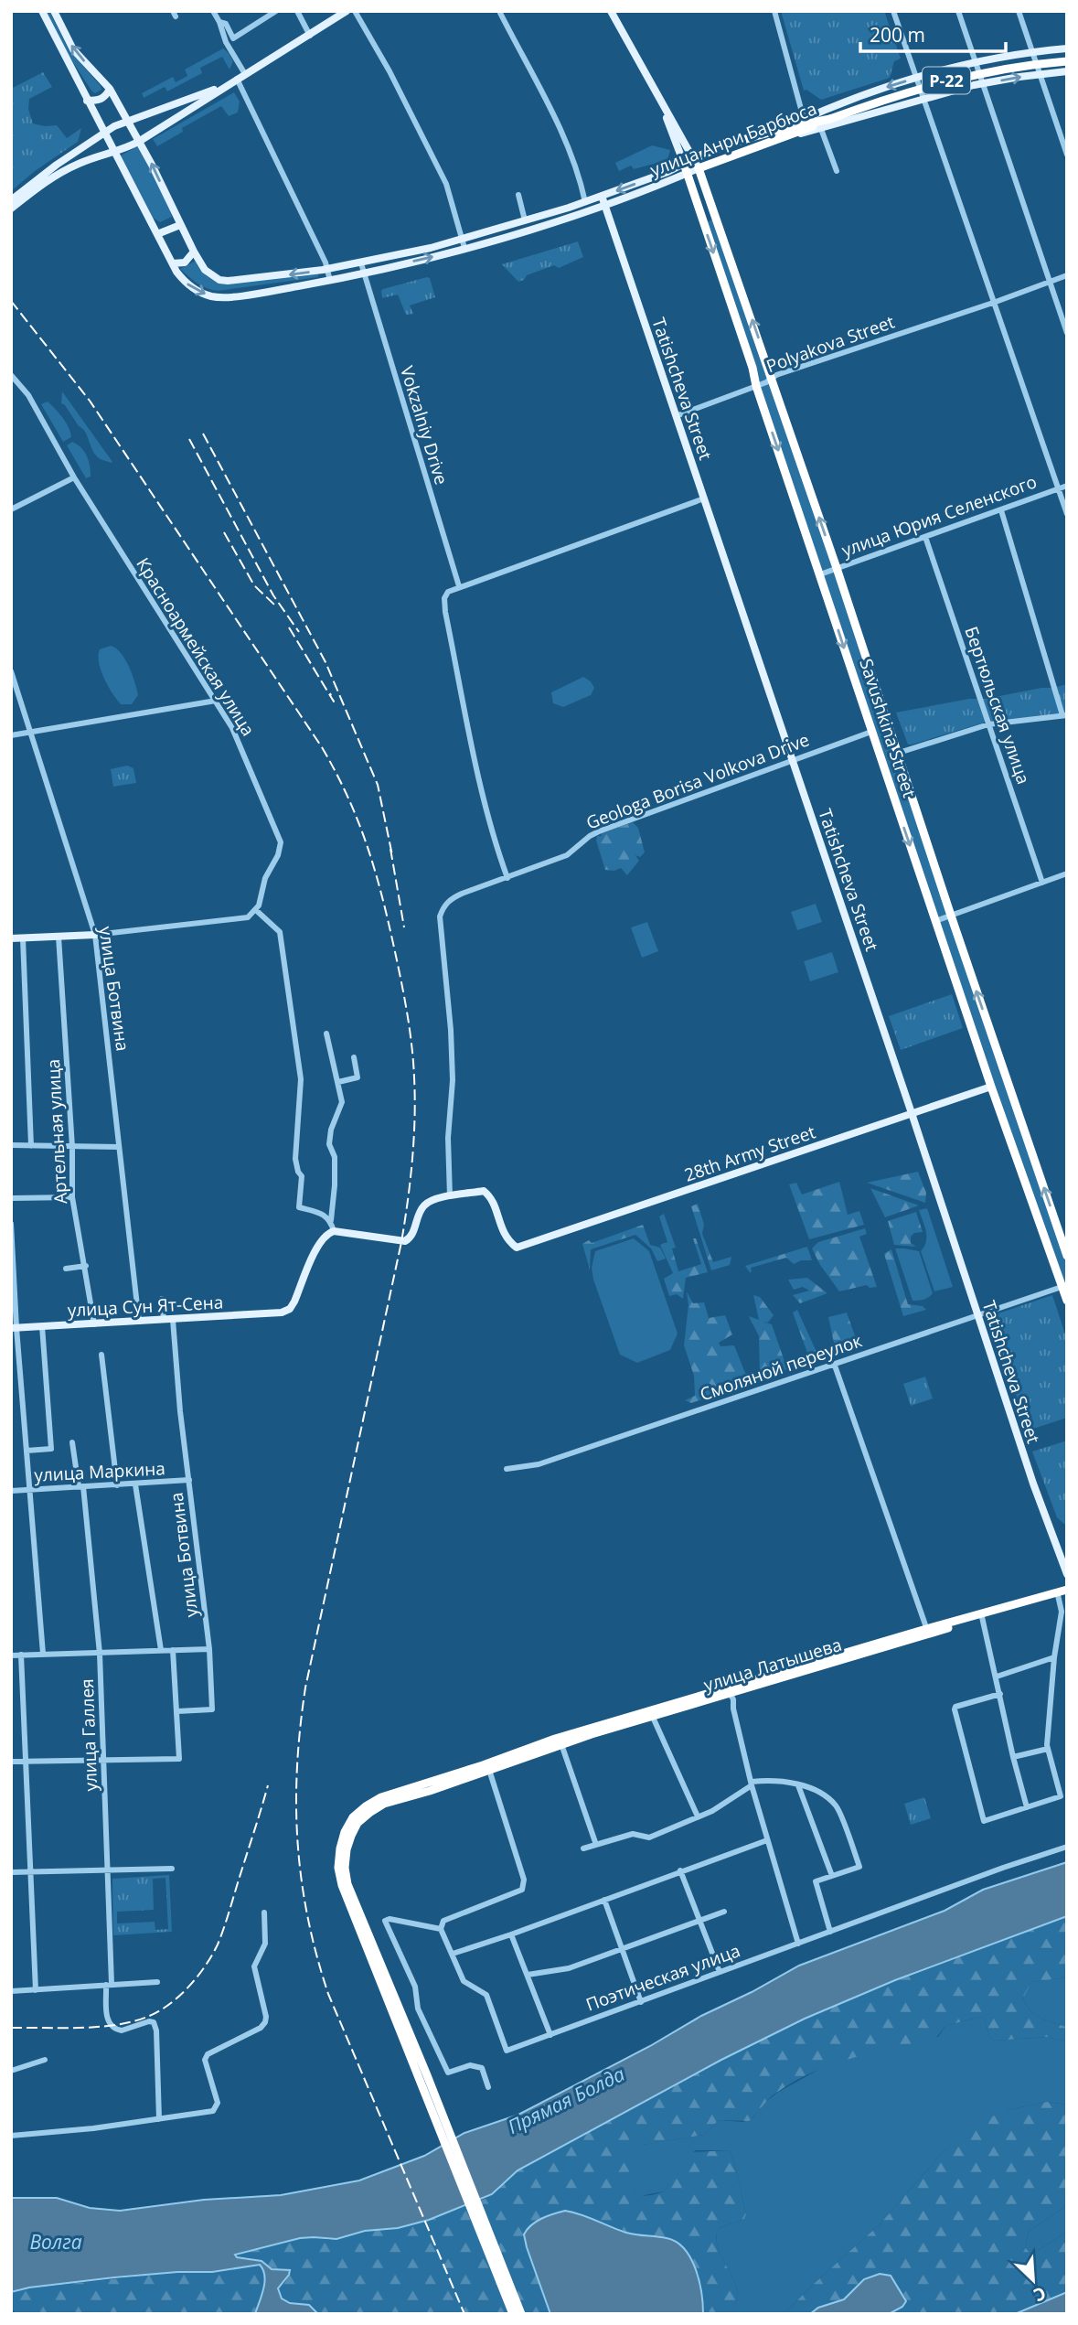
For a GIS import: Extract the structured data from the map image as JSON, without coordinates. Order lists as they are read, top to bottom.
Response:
{
  "streets": {
    "highway": [
      "Р-22",
      "улица Анри Барбюса",
      "Savushkina Street",
      "улица Латышева"
    ],
    "main road": ["Tatishcheva Street", "28th Army Street", "улица Сун Ят-Сена"],
    "street": [
      "Polyakova Street",
      "Vokzalniy Drive",
      "улица Юрия Селенского",
      "Красноармейская улица",
      "Бертюльская улица",
      "Geologa Borisa Volkova Drive",
      "улица Ботвина",
      "Артельная улица",
      "Смоляной переулок",
      "улица Маркина",
      "улица Галлея",
      "Поэтическая улица"
    ]
  },
  "crossings": [
    ["Р-22", "улица Анри Барбюса"],
    ["улица Анри Барбюса", "Tatishcheva Street"],
    ["улица Анри Барбюса", "Vokzalniy Drive"],
    ["улица Анри Барбюса", "Savushkina Street"],
    ["Polyakova Street", "Tatishcheva Street"],
    ["Polyakova Street", "Savushkina Street"],
    ["Tatishcheva Street", "Geologa Borisa Volkova Drive"],
    ["Tatishcheva Street", "28th Army Street"],
    ["Tatishcheva Street", "Смоляной переулок"],
    ["улица Юрия Селенского", "Бертюльская улица"],
    ["улица Юрия Селенского", "Savushkina Street"],
    ["Savushkina Street", "Geologa Borisa Volkova Drive"],
    ["Savushkina Street", "28th Army Street"],
    ["Savushkina Street", "Смоляной переулок"],
    ["Geologa Borisa Volkova Drive", "28th Army Street"],
    ["улица Ботвина", "улица Сун Ят-Сена"],
    ["улица Ботвина", "улица Маркина"],
    ["Артельная улица", "улица Сун Ят-Сена"],
    ["улица Маркина", "улица Галлея"]
  ],
  "water": ["Прямая Болда", "Волга"],
  "scale_bar": "200 m",
  "north": "bottom right"
}
